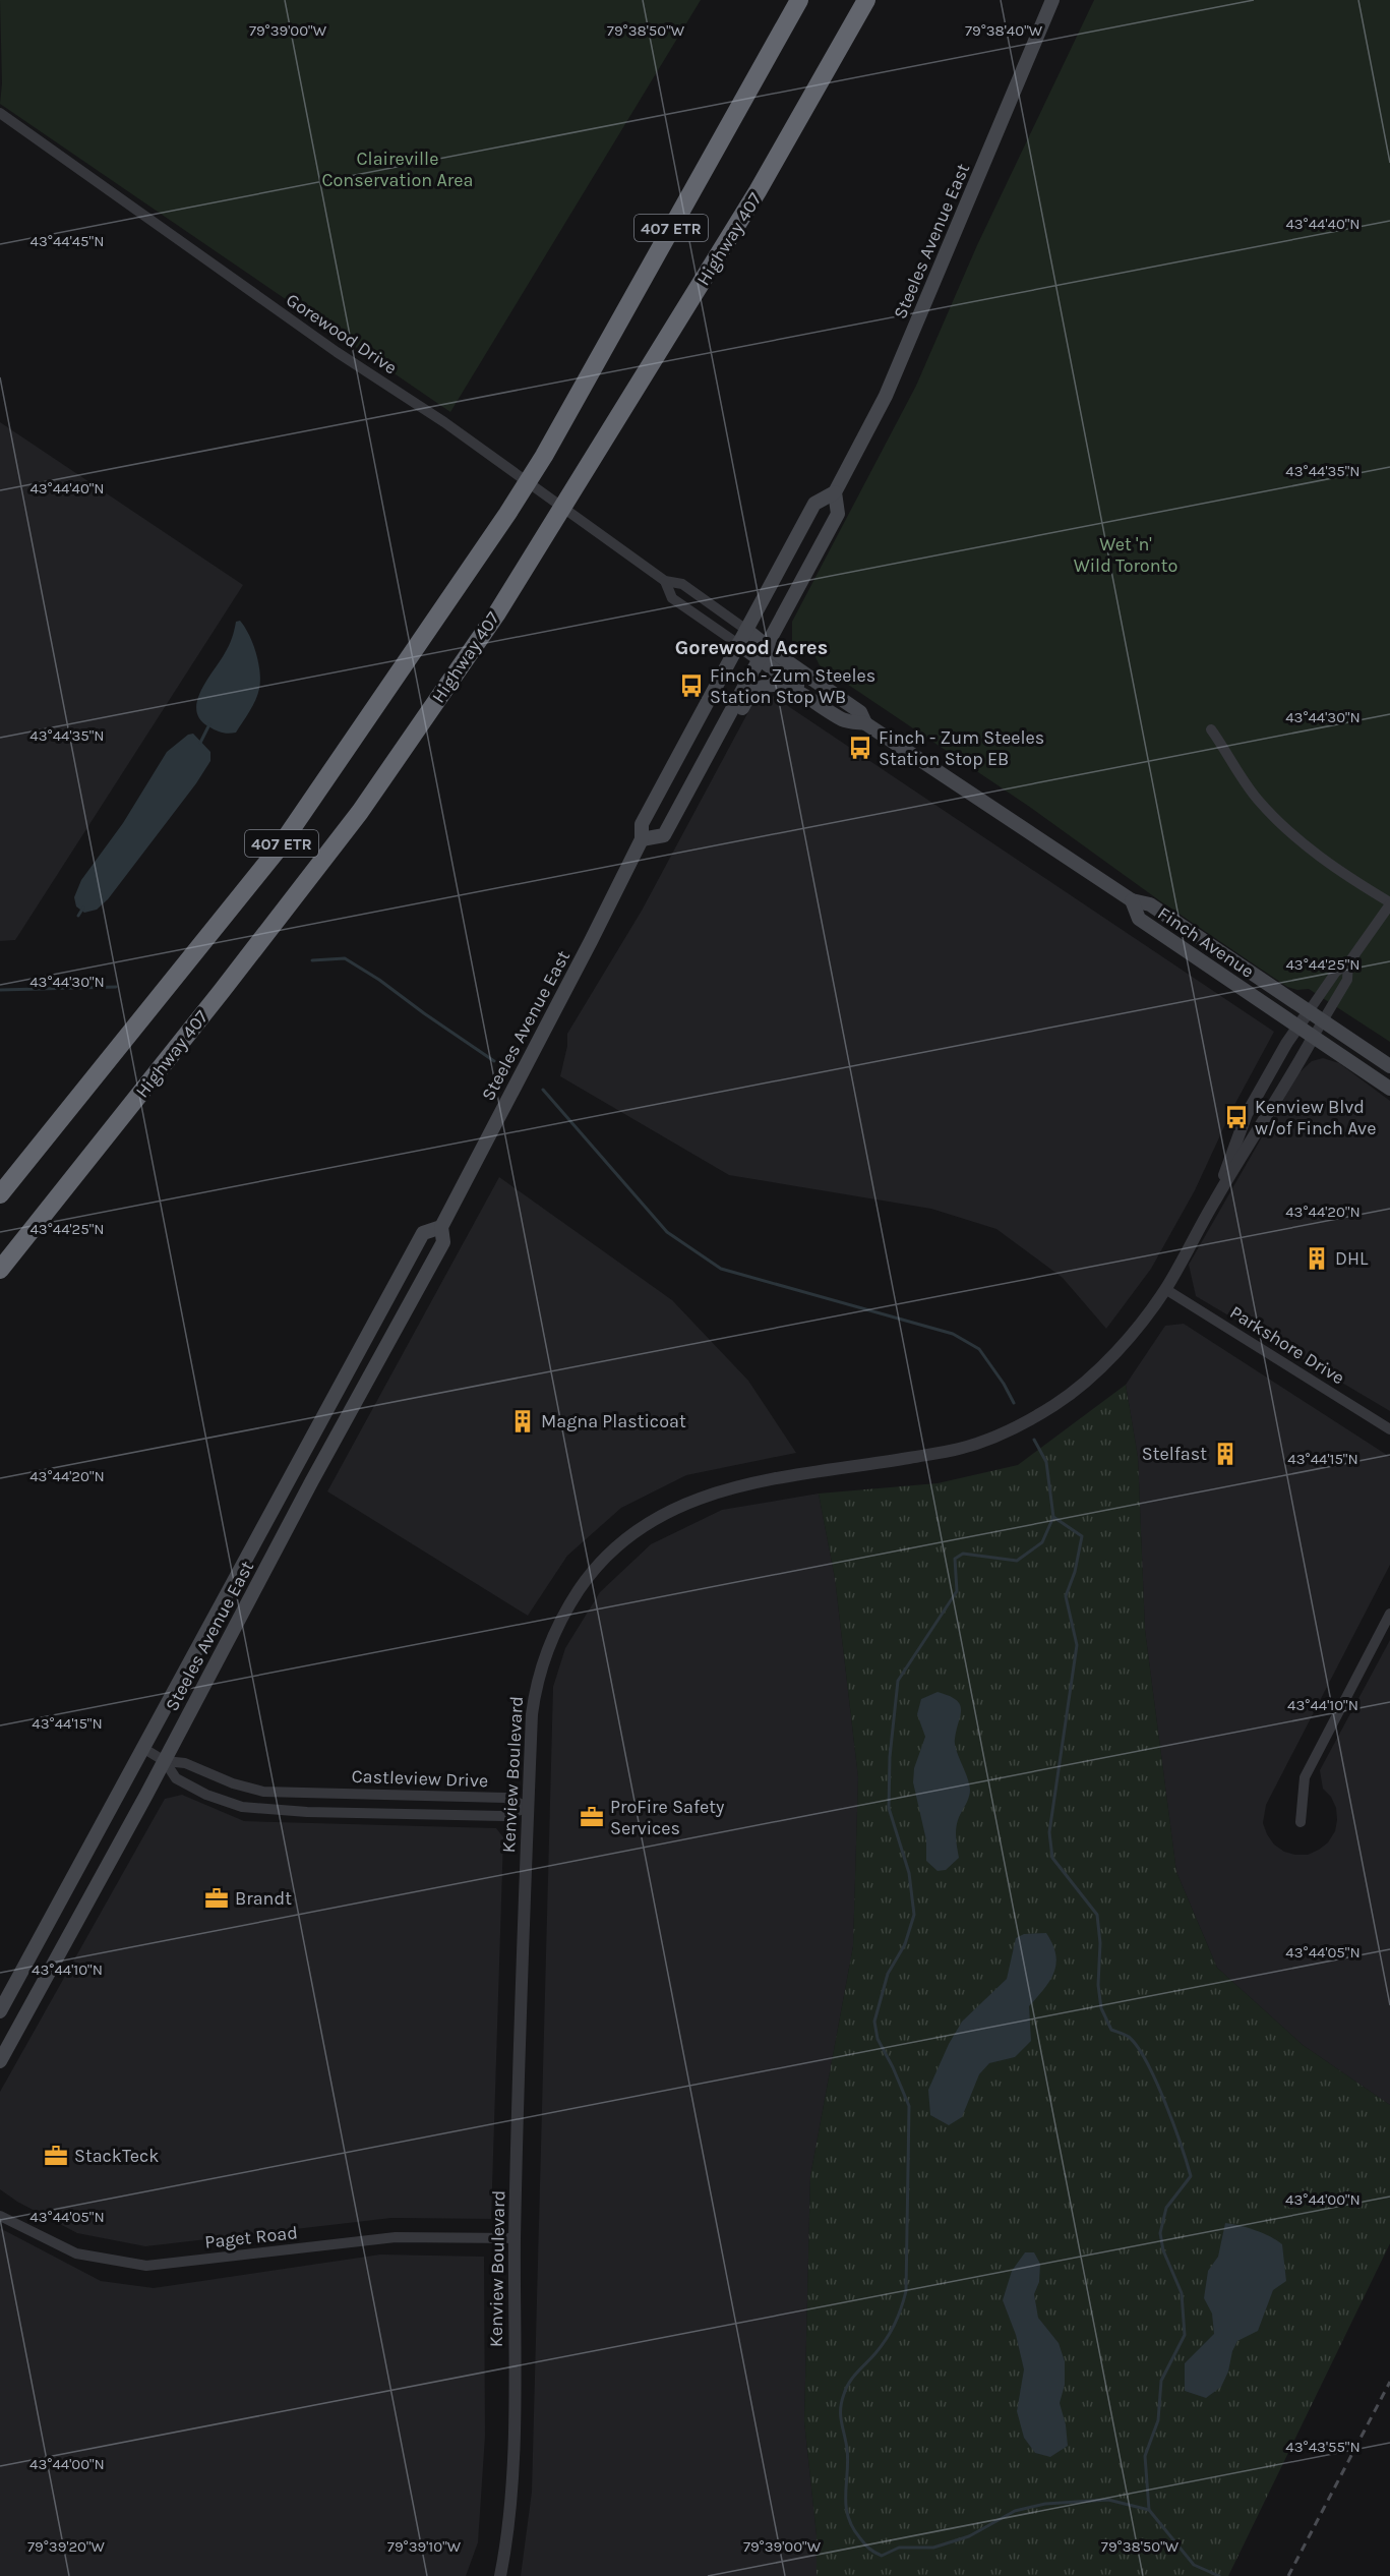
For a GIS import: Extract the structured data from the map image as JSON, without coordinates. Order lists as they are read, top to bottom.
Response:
{
  "streets": {
    "highway": ["407 ETR", "Highway 407"],
    "main road": ["Steeles Avenue East", "Finch Avenue"],
    "street": [
      "Gorewood Drive",
      "Parkshore Drive",
      "Kenview Boulevard",
      "Castleview Drive",
      "Paget Road"
    ]
  },
  "crossings": [
    ["Steeles Avenue East", "Gorewood Drive"],
    ["Steeles Avenue East", "Finch Avenue"],
    ["Steeles Avenue East", "Castleview Drive"],
    ["Gorewood Drive", "Finch Avenue"],
    ["Finch Avenue", "Kenview Boulevard"],
    ["Parkshore Drive", "Kenview Boulevard"],
    ["Kenview Boulevard", "Castleview Drive"],
    ["Kenview Boulevard", "Paget Road"]
  ],
  "districts": ["Gorewood Acres"],
  "parks": ["Claireville Conservation Area", "Wet 'n' Wild Toronto"],
  "places": {
    "bus stop": ["Finch - Zum Steeles Station Stop WB", "Finch - Zum Steeles Station Stop EB", "Kenview Blvd w/of Finch Ave"],
    "building": ["DHL", "Magna Plasticoat", "Stelfast"],
    "office": ["ProFire Safety Services", "Brandt", "StackTeck"]
  },
  "coordinates": [
    "79°39'00\"W",
    "79°38'50\"W",
    "79°38'40\"W",
    "43°44'40\"N",
    "43°44'45\"N",
    "43°44'35\"N",
    "43°44'30\"N",
    "43°44'25\"N",
    "43°44'20\"N",
    "43°44'15\"N",
    "43°44'10\"N",
    "43°44'05\"N",
    "43°44'00\"N",
    "43°43'55\"N",
    "79°39'20\"W",
    "79°39'10\"W"
  ]
}
